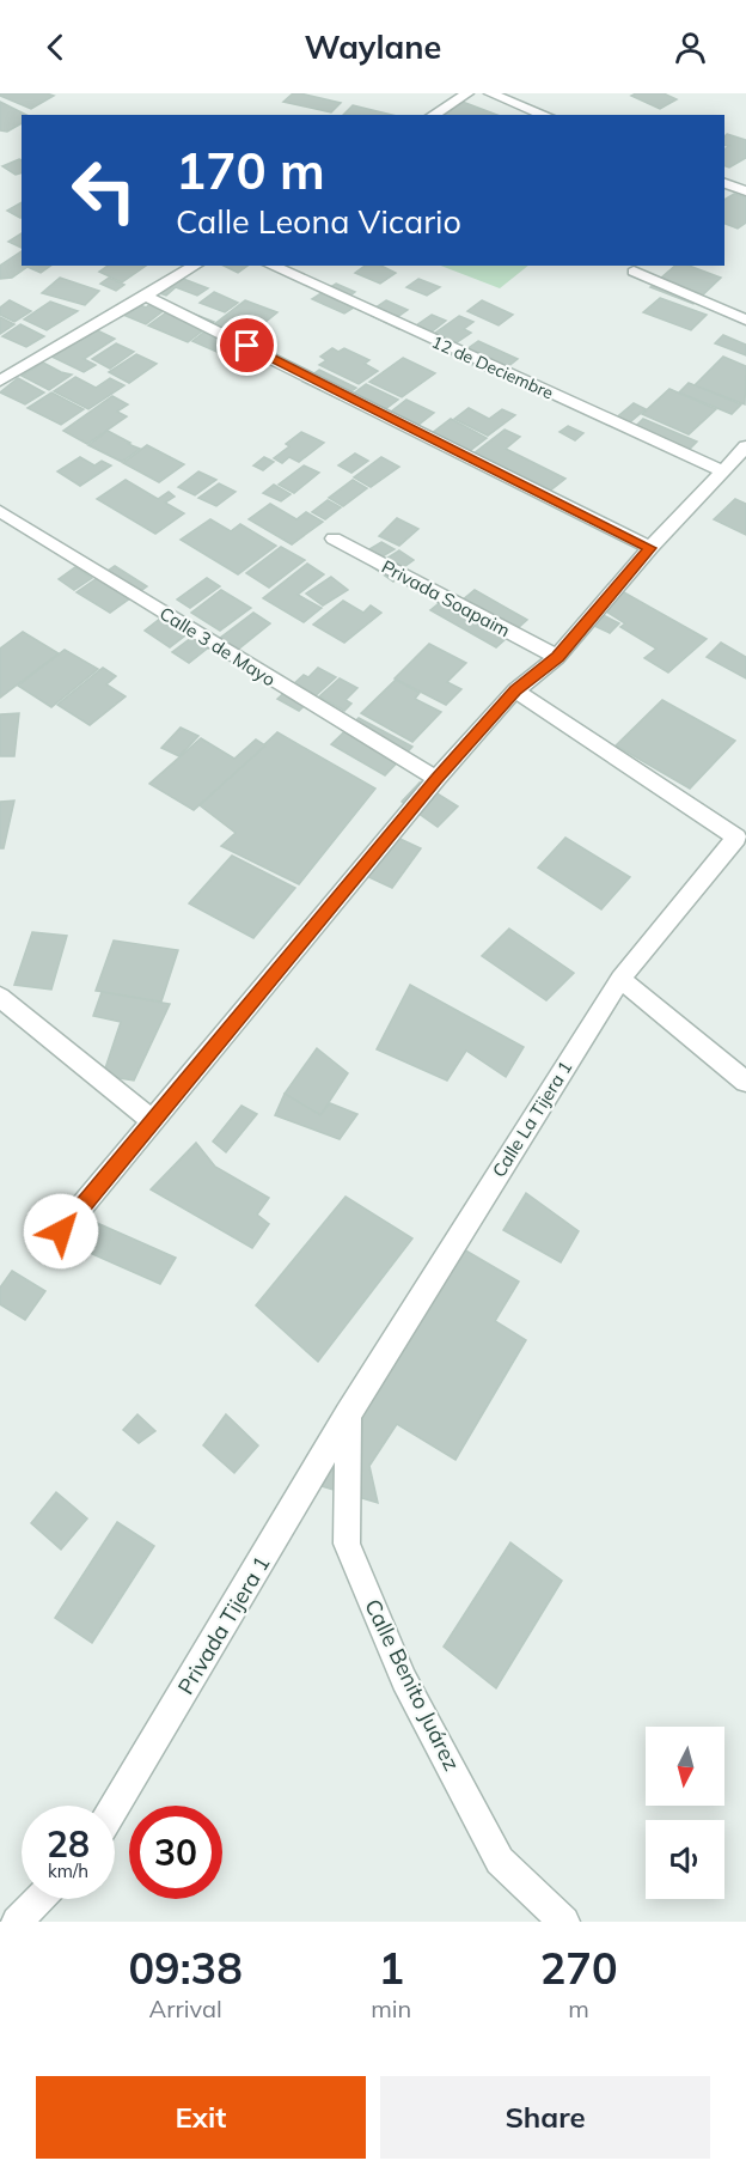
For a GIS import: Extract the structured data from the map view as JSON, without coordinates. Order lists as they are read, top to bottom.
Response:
{
  "streets": {
    "street": [
      "12 de Deciembre",
      "Privada Soapaim",
      "Calle 3 de Mayo",
      "Calle La Tijera 1",
      "Privada Tijera 1",
      "Calle Benito Juárez"
    ]
  },
  "crossings": [
    ["Calle La Tijera 1", "Privada Tijera 1"],
    ["Calle La Tijera 1", "Calle Benito Juárez"],
    ["Privada Tijera 1", "Calle Benito Juárez"]
  ],
  "north": "bottom",
  "page": {
    "header": "Waylane",
    "turn": ["170 m", "Calle Leona Vicario"],
    "speed": "28 km/h",
    "limit": "30",
    "eta": [
      "09:38",
      "Arrival",
      "1",
      "min",
      "270",
      "m"
    ],
    "buttons": ["Exit", "Share"]
  }
}
